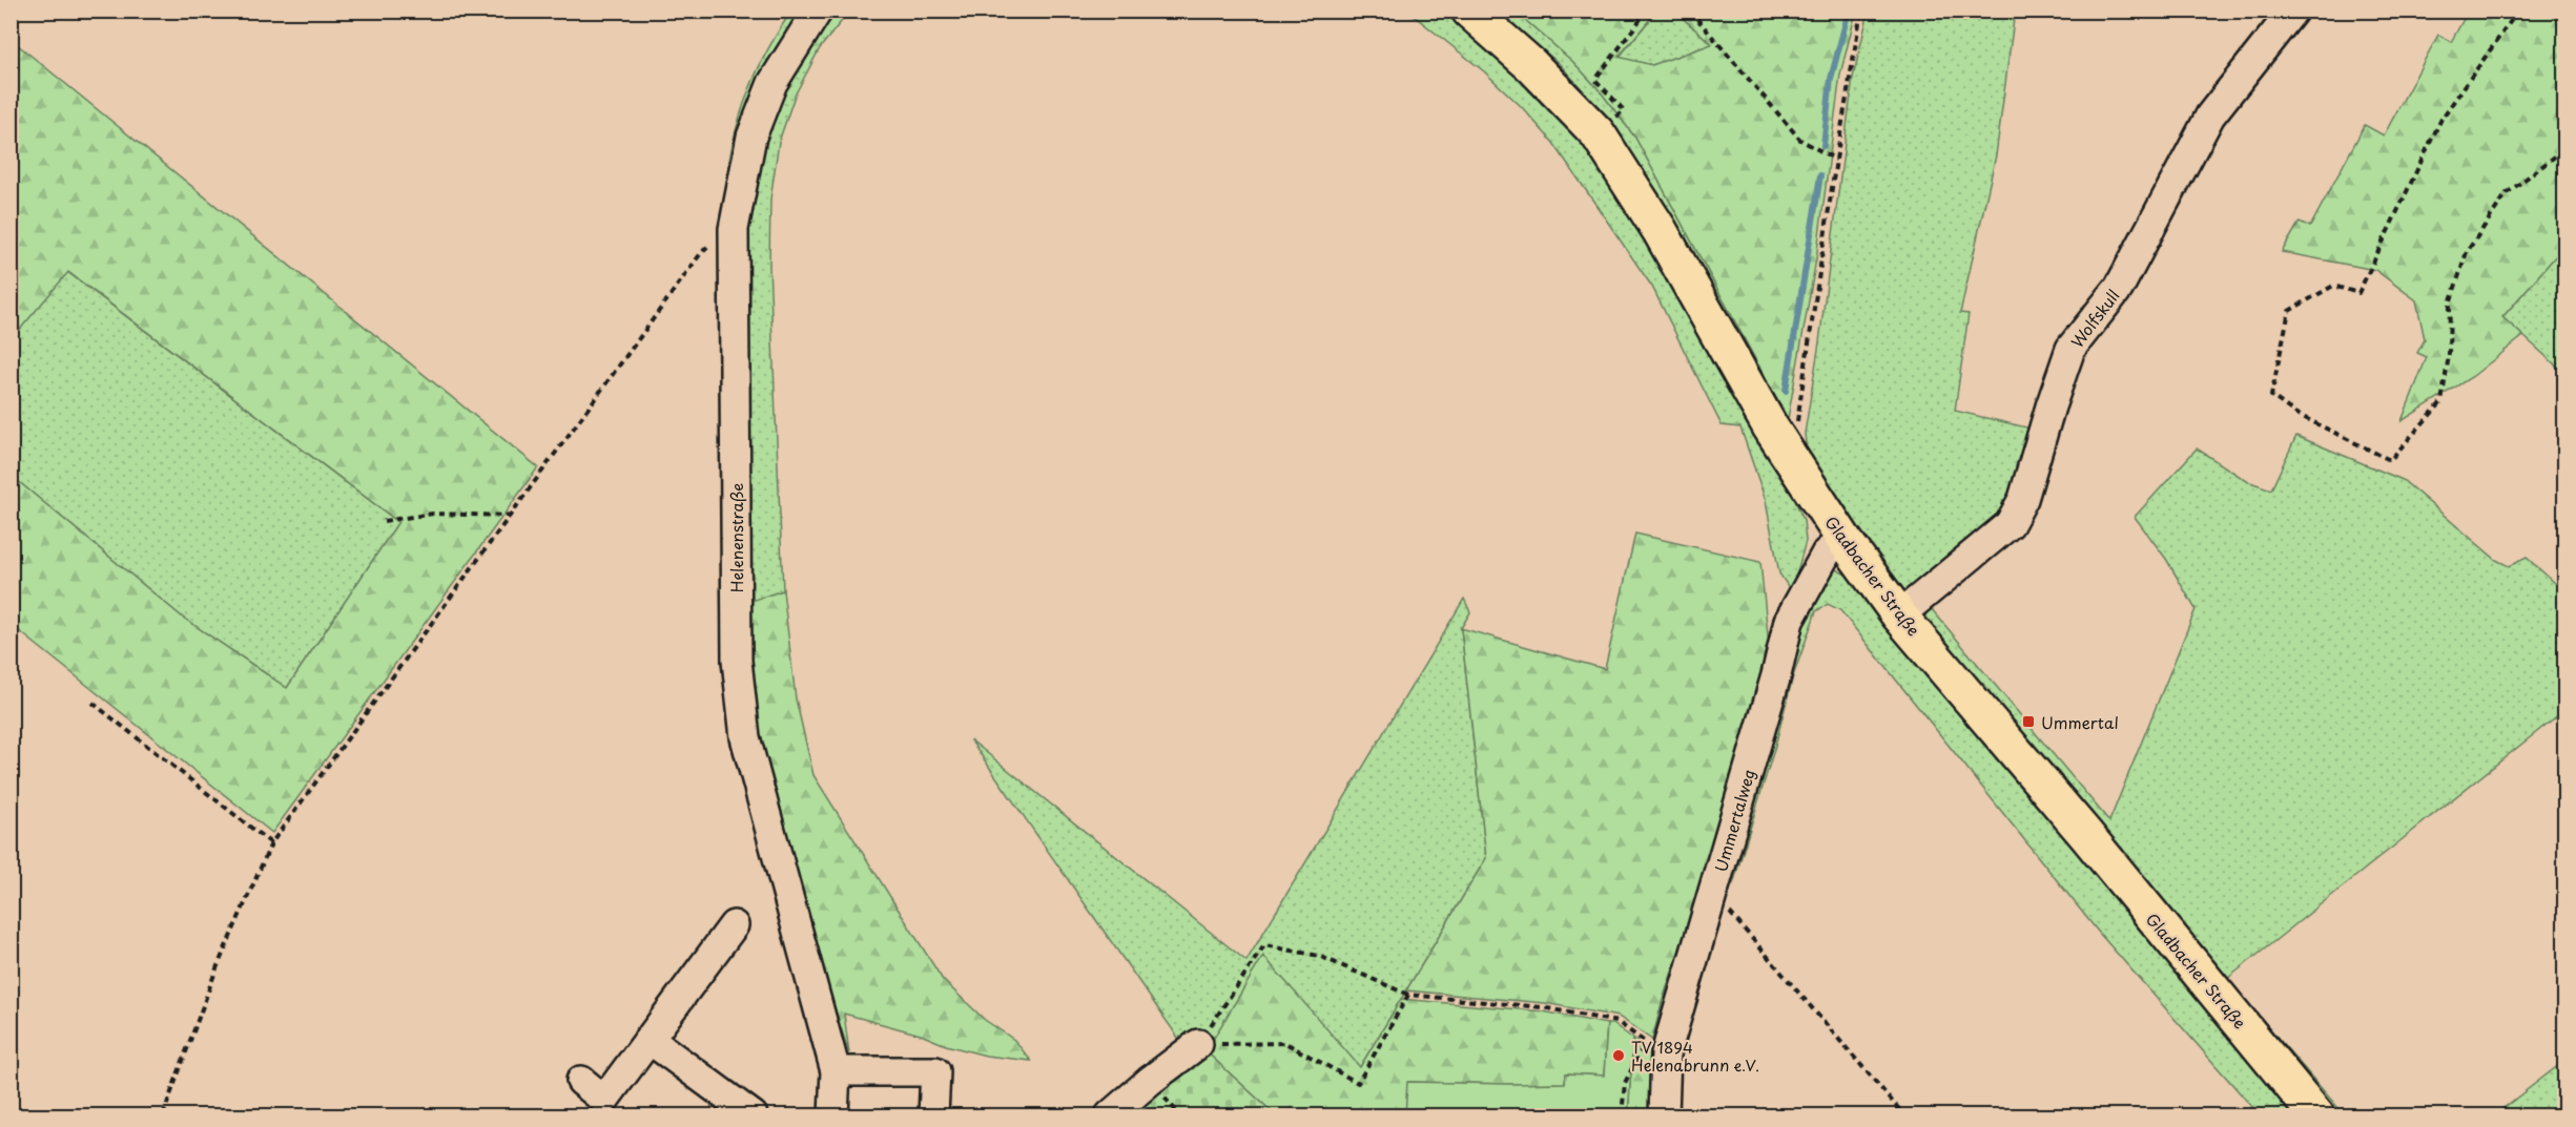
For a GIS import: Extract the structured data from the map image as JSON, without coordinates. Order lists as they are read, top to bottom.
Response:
{
  "streets": {
    "main road": ["Gladbacher Straße"],
    "street": ["Wolfskull", "Helenenstraße", "Ummertalweg"]
  },
  "crossings": [
    ["Wolfskull", "Gladbacher Straße"],
    ["Gladbacher Straße", "Ummertalweg"]
  ],
  "places": {
    "transit": ["Ummertal"],
    "other": ["TV 1894 Helenabrunn e.V."]
  }
}
